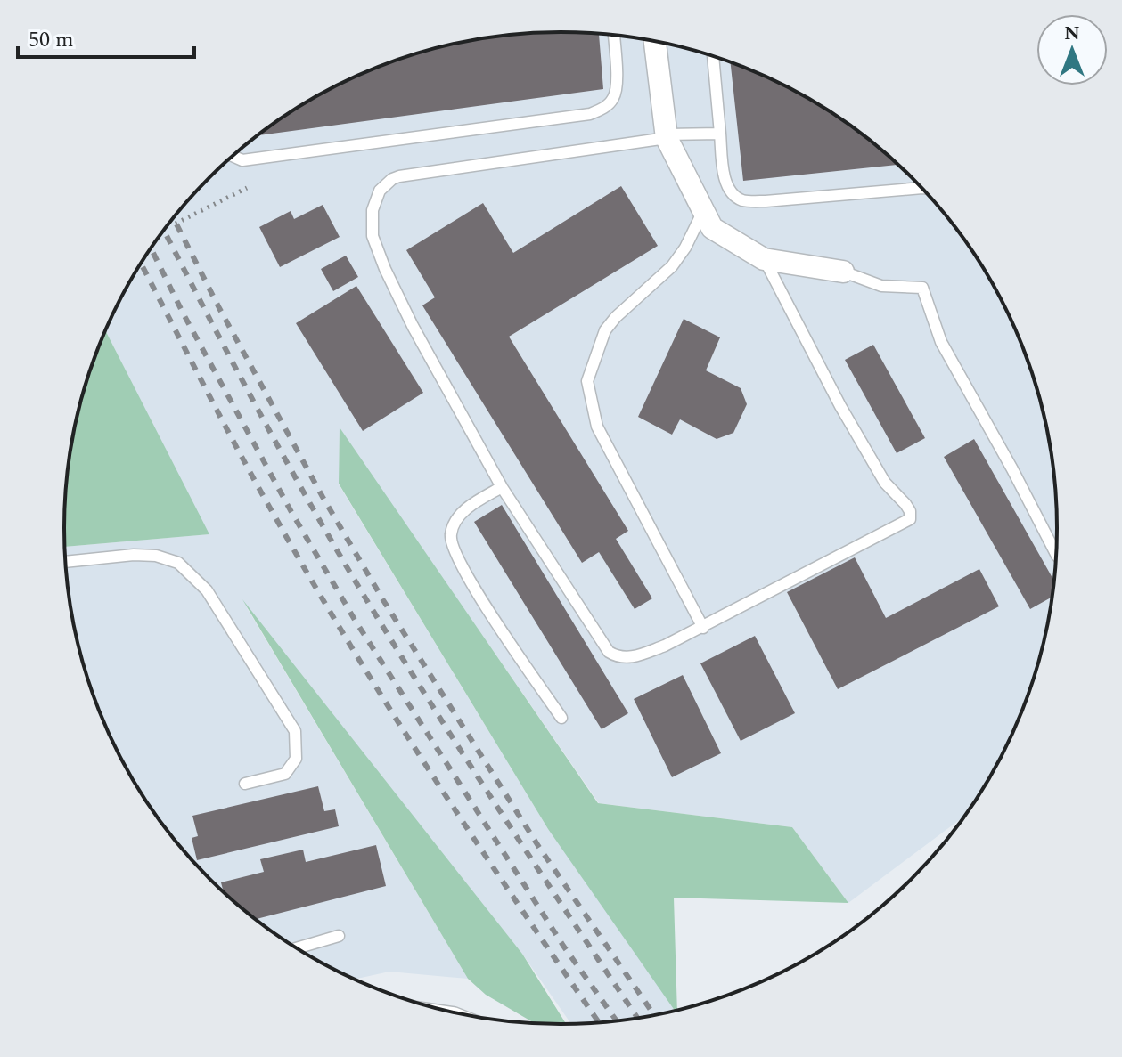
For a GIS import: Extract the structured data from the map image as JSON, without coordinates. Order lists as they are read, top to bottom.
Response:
{
  "scale_bar": "50 m",
  "north": "top"
}
